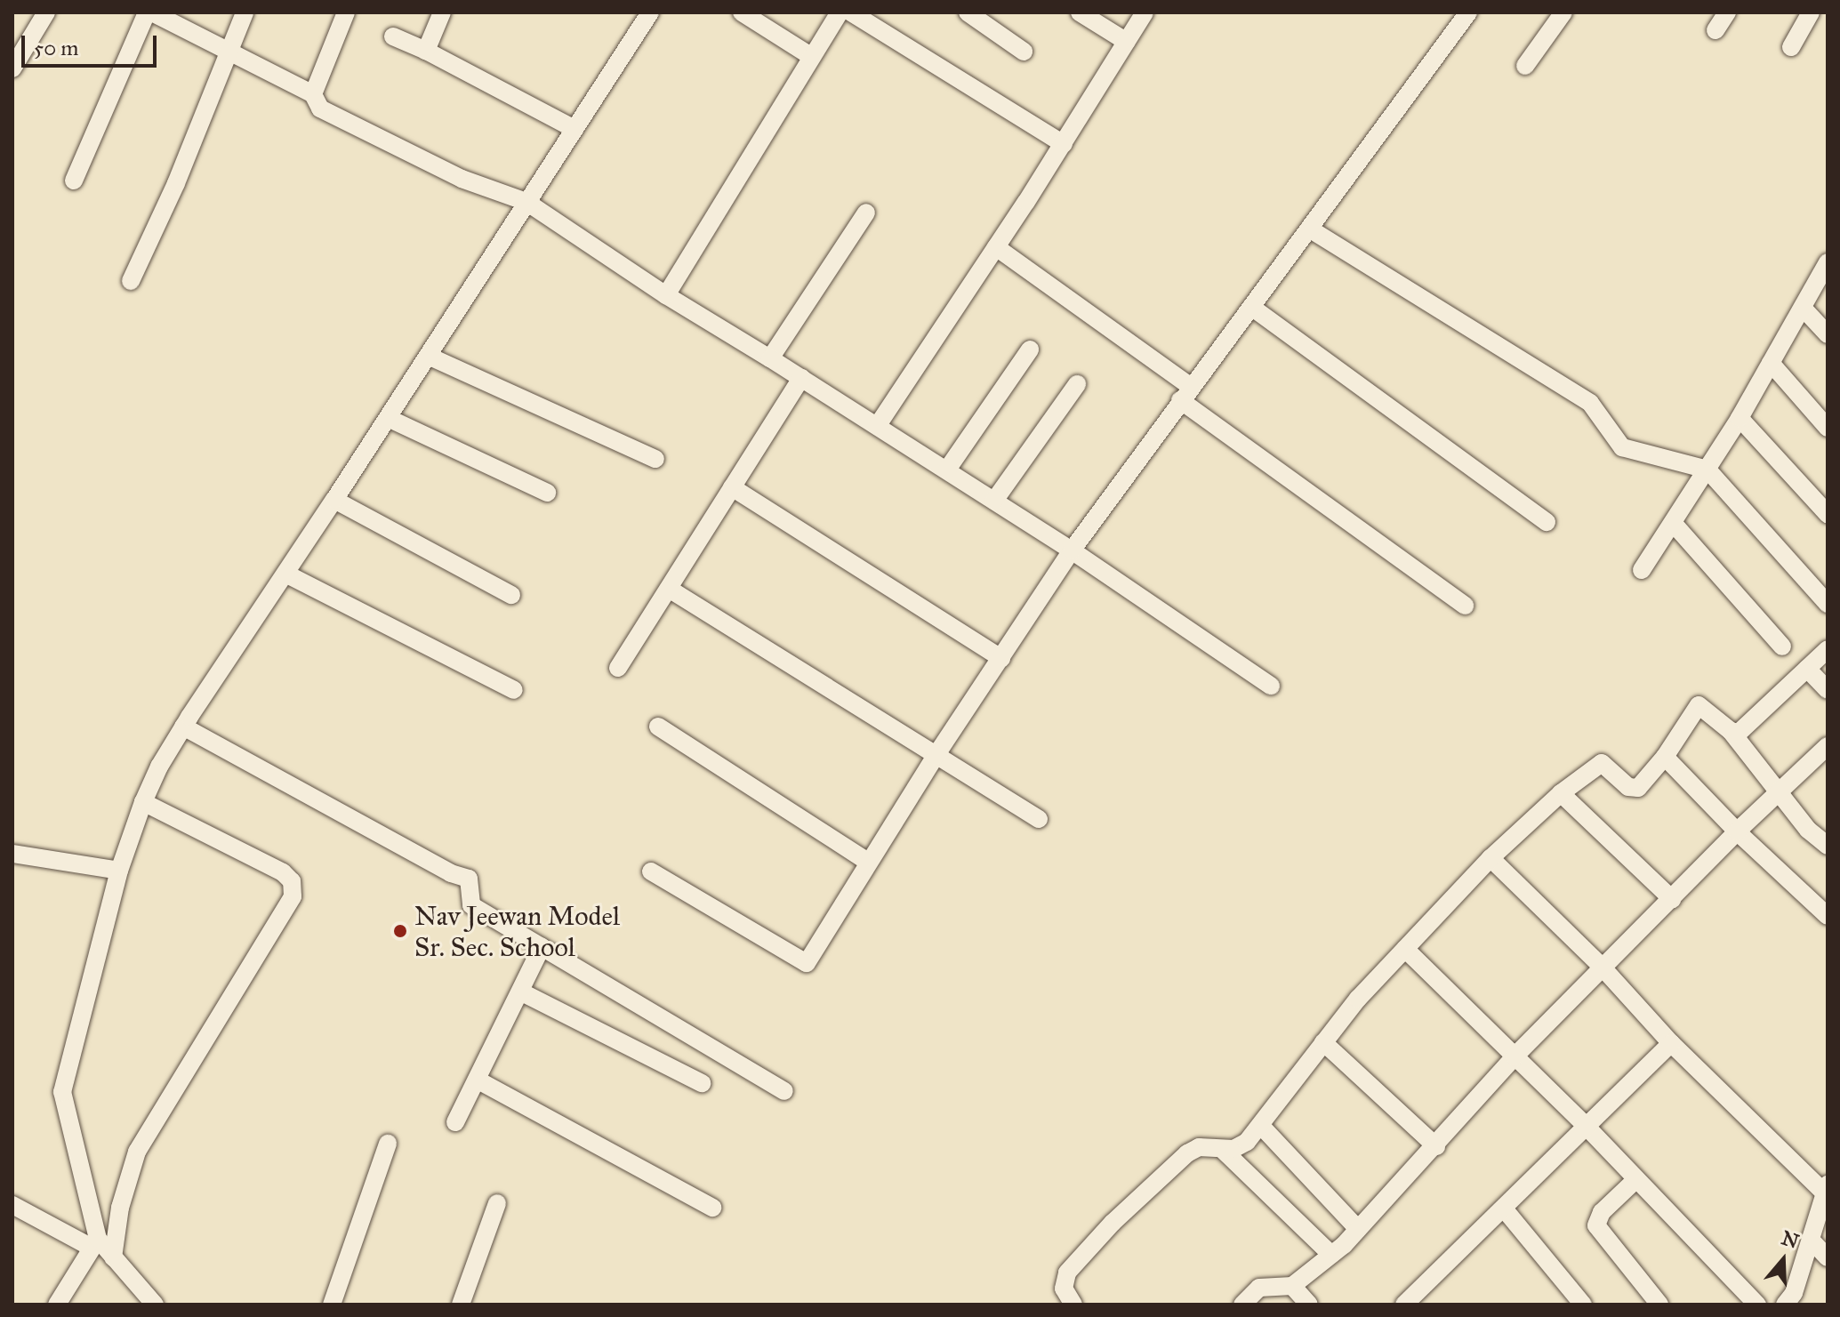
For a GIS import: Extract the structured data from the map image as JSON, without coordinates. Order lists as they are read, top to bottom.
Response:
{
  "places": ["Nav Jeewan Model Sr. Sec. School"],
  "scale_bar": "50 m",
  "north": "top"
}
